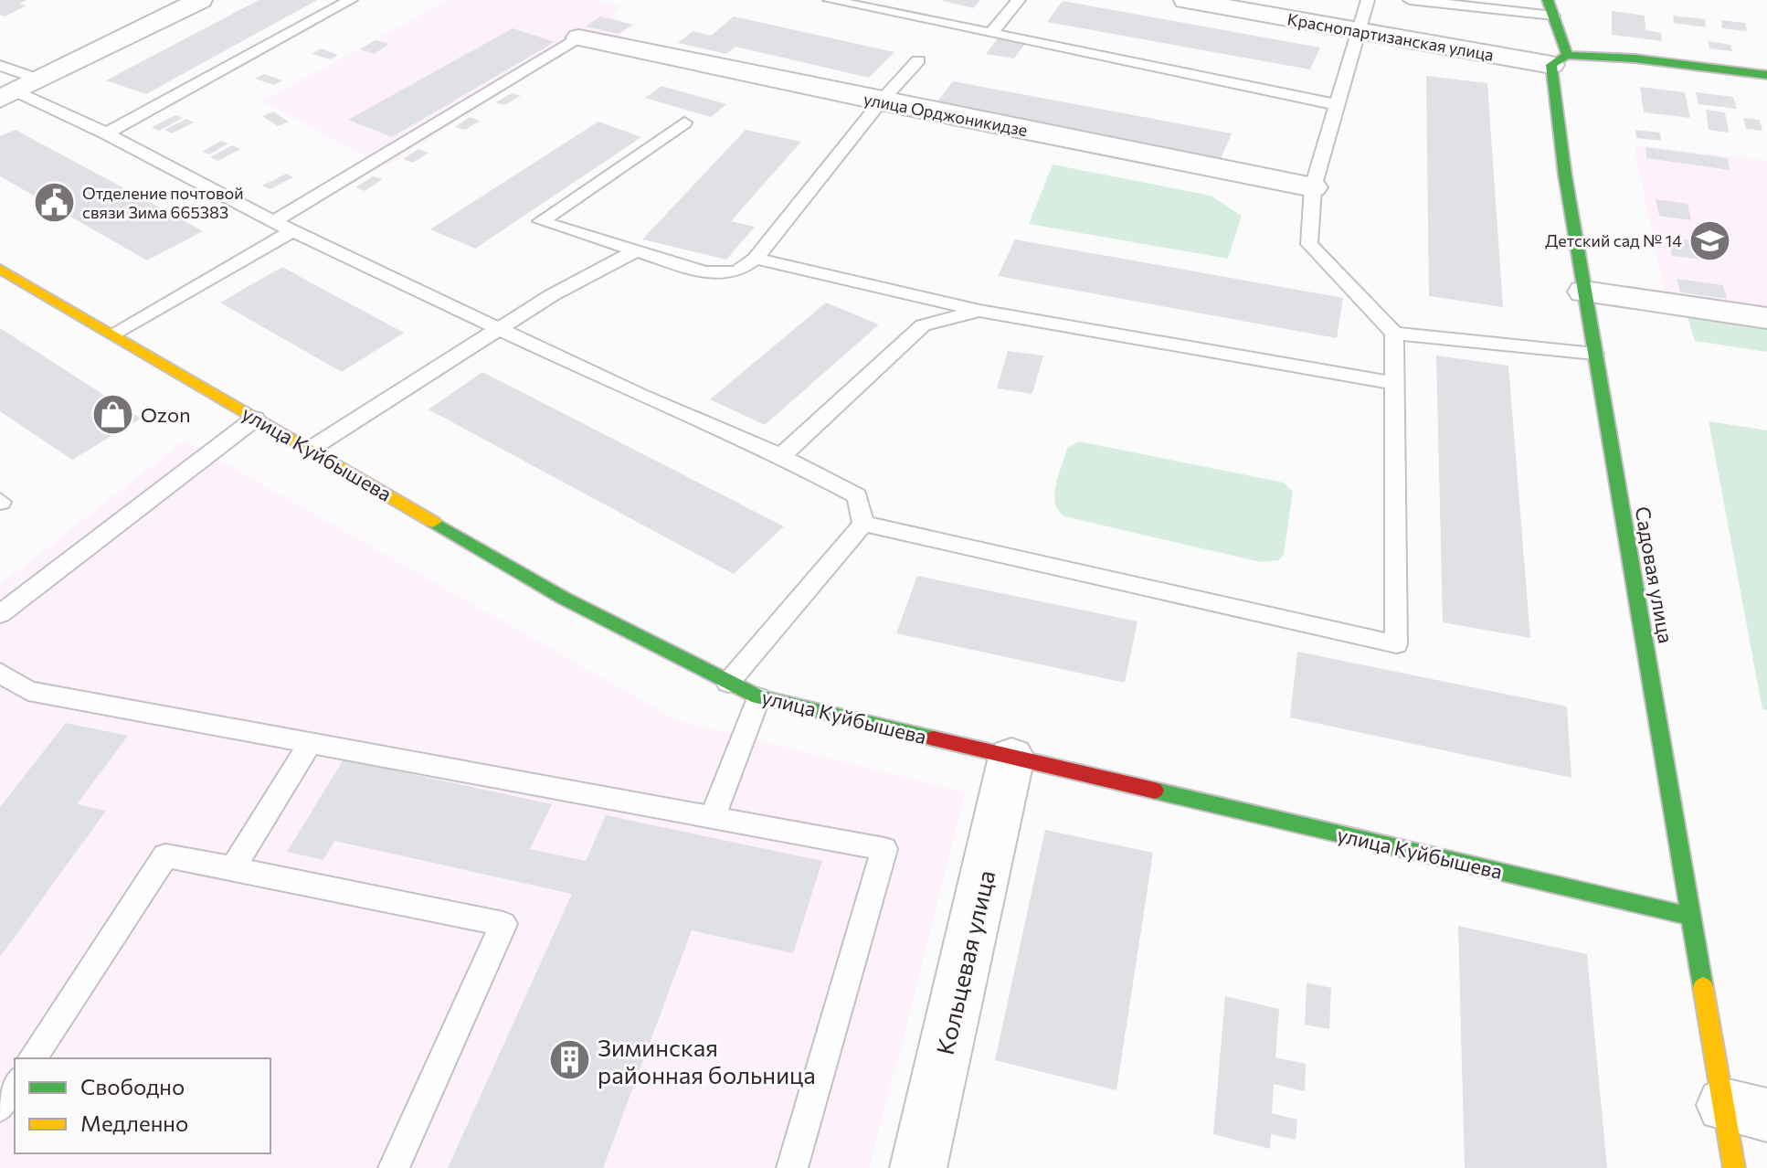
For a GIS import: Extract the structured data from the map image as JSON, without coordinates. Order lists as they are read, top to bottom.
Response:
{
  "streets": {
    "street": [
      "Краснопартизанская улица",
      "улица Орджоникидзе",
      "улица Куйбышева",
      "Садовая улица",
      "Кольцевая улица"
    ]
  },
  "crossings": [
    ["Краснопартизанская улица", "Садовая улица"],
    ["улица Куйбышева", "Садовая улица"],
    ["улица Куйбышева", "Кольцевая улица"]
  ],
  "places": {
    "public building": ["Отделение почтовой связи Зима 665383"],
    "school or university": ["Детский сад № 14"],
    "shop": ["Ozon"],
    "building": ["Зиминская районная больница"]
  },
  "legend": ["Свободно", "Медленно"]
}
